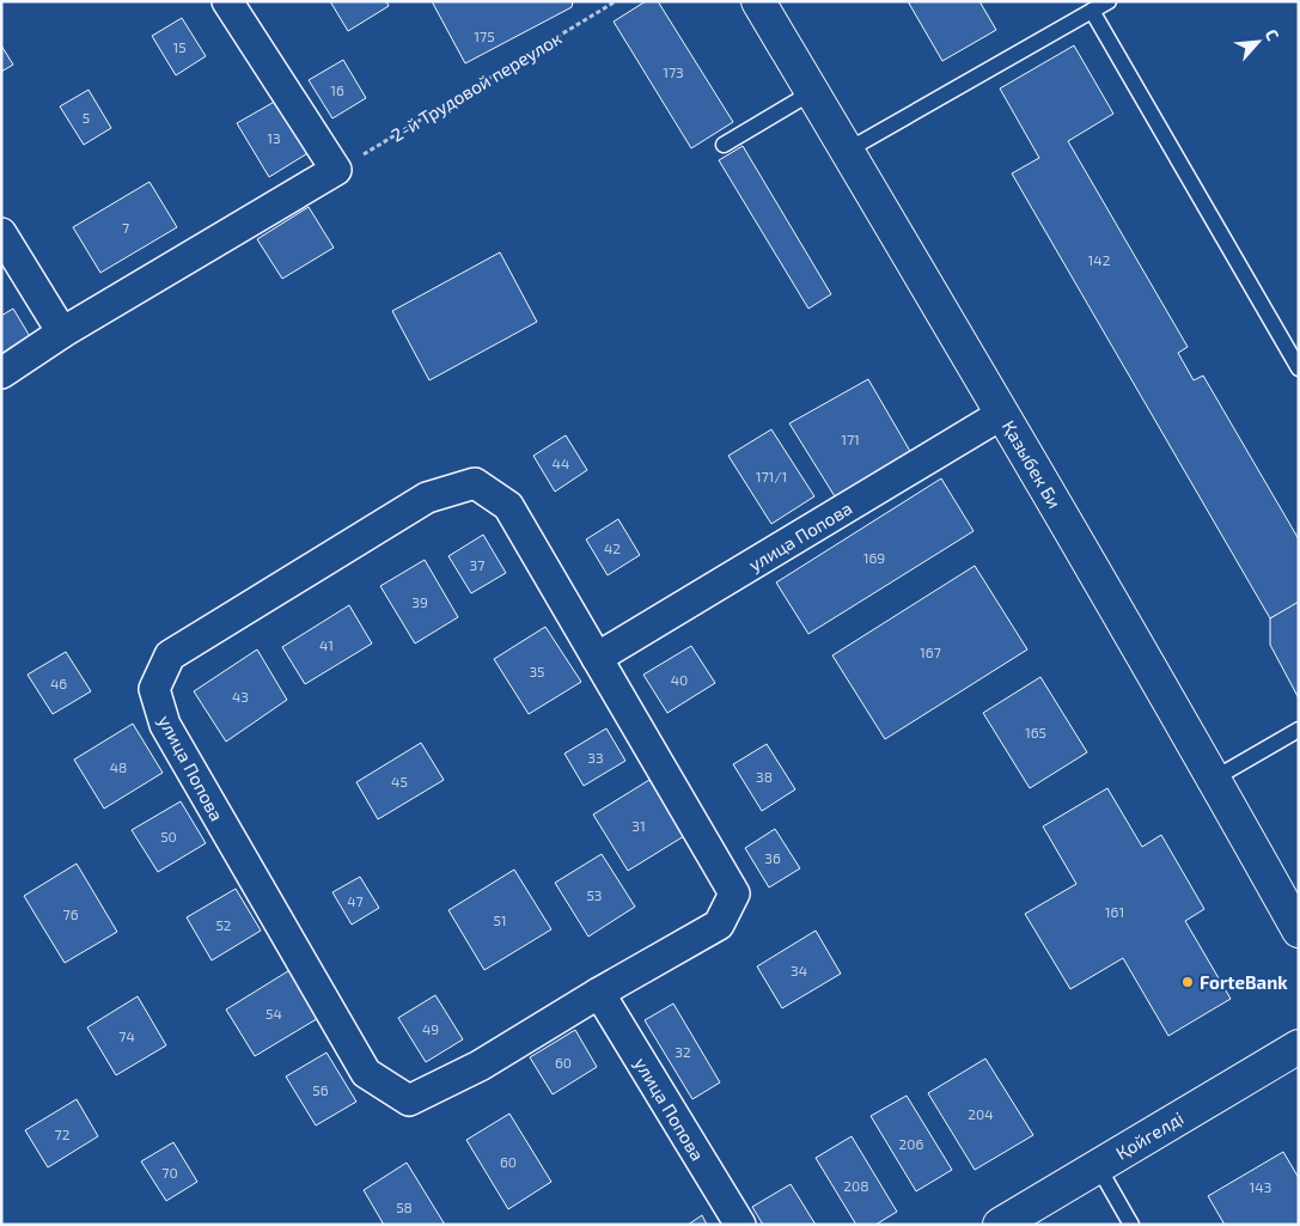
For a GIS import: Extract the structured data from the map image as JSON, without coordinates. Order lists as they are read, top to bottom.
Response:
{
  "streets": {
    "street": ["Қазыбек Би", "улица Попова", "Қойгелді"],
    "path": ["2-й Трудовой переулок"]
  },
  "crossings": [
    ["Қазыбек Би", "улица Попова"]
  ],
  "places": ["ForteBank"],
  "house_numbers": [
    "175",
    "15",
    "173",
    "16",
    "5",
    "13",
    "7",
    "142",
    "171",
    "44",
    "171/1",
    "42",
    "169",
    "37",
    "39",
    "41",
    "167",
    "35",
    "40",
    "46",
    "43",
    "165",
    "33",
    "48",
    "38",
    "45",
    "31",
    "50",
    "36",
    "53",
    "47",
    "161",
    "76",
    "51",
    "52",
    "34",
    "54",
    "49",
    "74",
    "32",
    "60",
    "56",
    "204",
    "72",
    "206",
    "60",
    "70",
    "208",
    "143",
    "58"
  ],
  "north": "top right"
}
